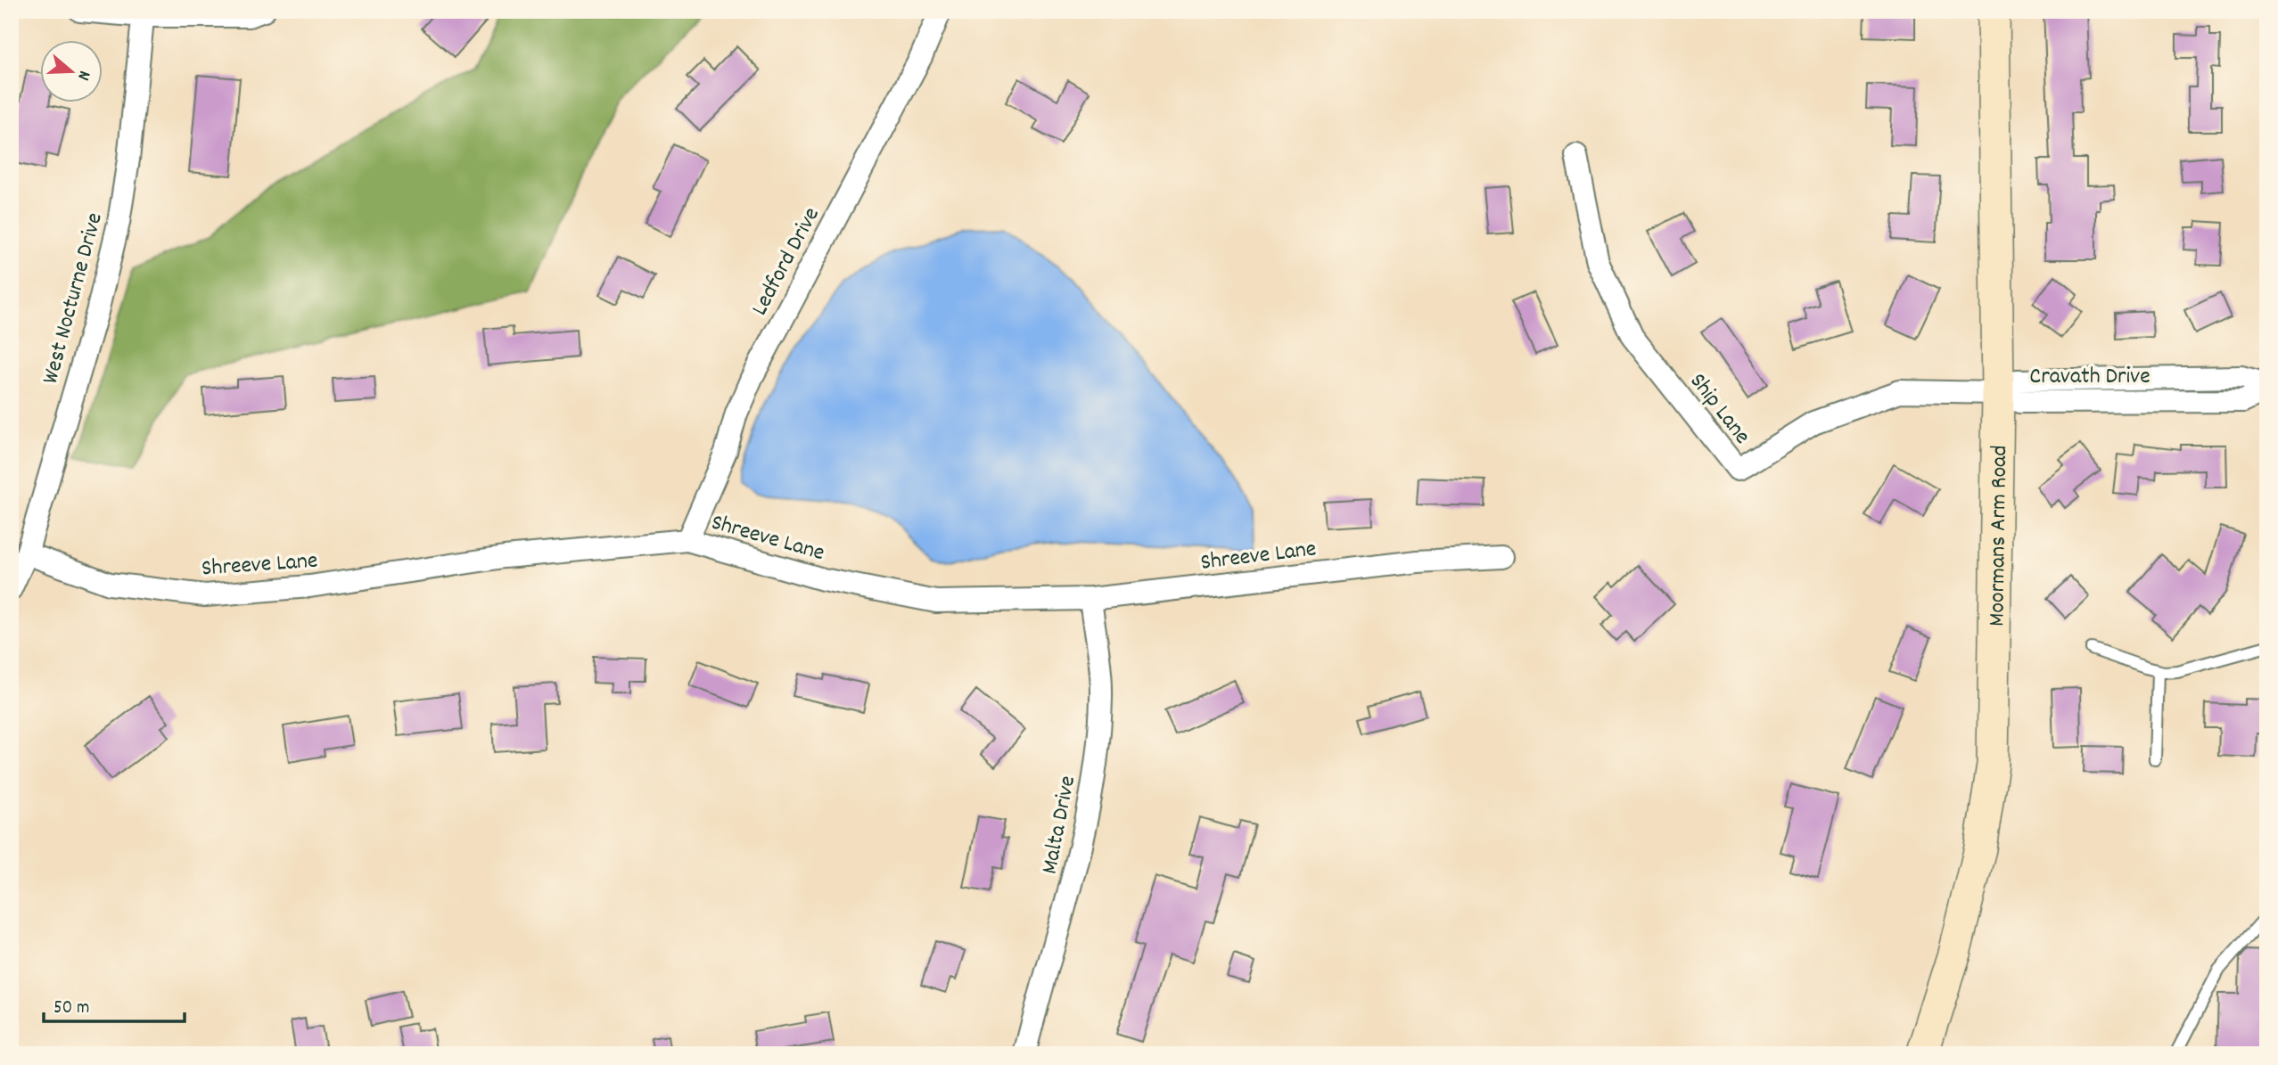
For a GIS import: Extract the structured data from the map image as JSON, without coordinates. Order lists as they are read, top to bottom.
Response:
{
  "streets": {
    "street": [
      "Ledford Drive",
      "West Nocturne Drive",
      "Cravath Drive",
      "Ship Lane",
      "Shreeve Lane",
      "Moormans Arm Road",
      "Malta Drive"
    ]
  },
  "crossings": [
    ["Ledford Drive", "Shreeve Lane"],
    ["West Nocturne Drive", "Shreeve Lane"],
    ["Cravath Drive", "Ship Lane"],
    ["Cravath Drive", "Moormans Arm Road"],
    ["Ship Lane", "Moormans Arm Road"],
    ["Shreeve Lane", "Malta Drive"]
  ],
  "scale_bar": "50 m",
  "north": "right"
}
